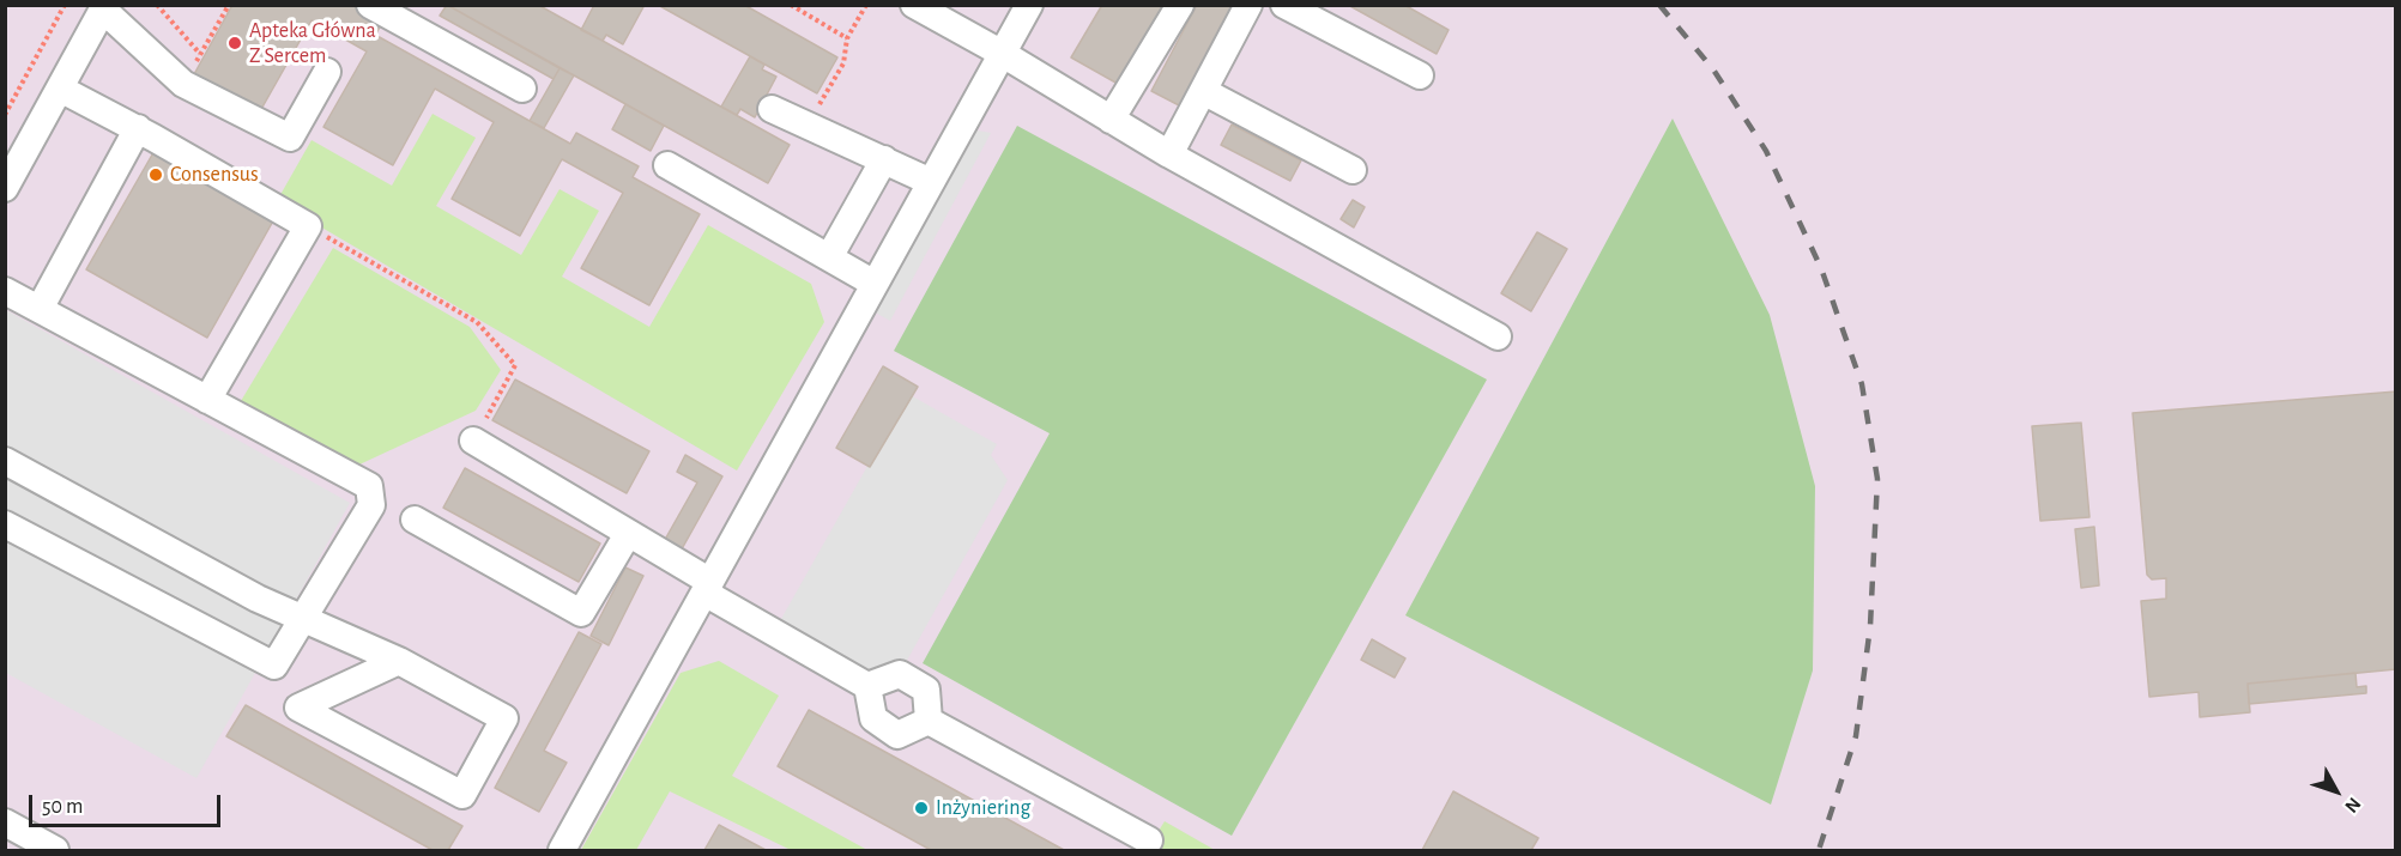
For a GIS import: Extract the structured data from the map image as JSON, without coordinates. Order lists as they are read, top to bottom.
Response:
{
  "places": ["Apteka Główna Z Sercem", "Consensus", "Inżyniering"],
  "scale_bar": "50 m",
  "north": "bottom right"
}
